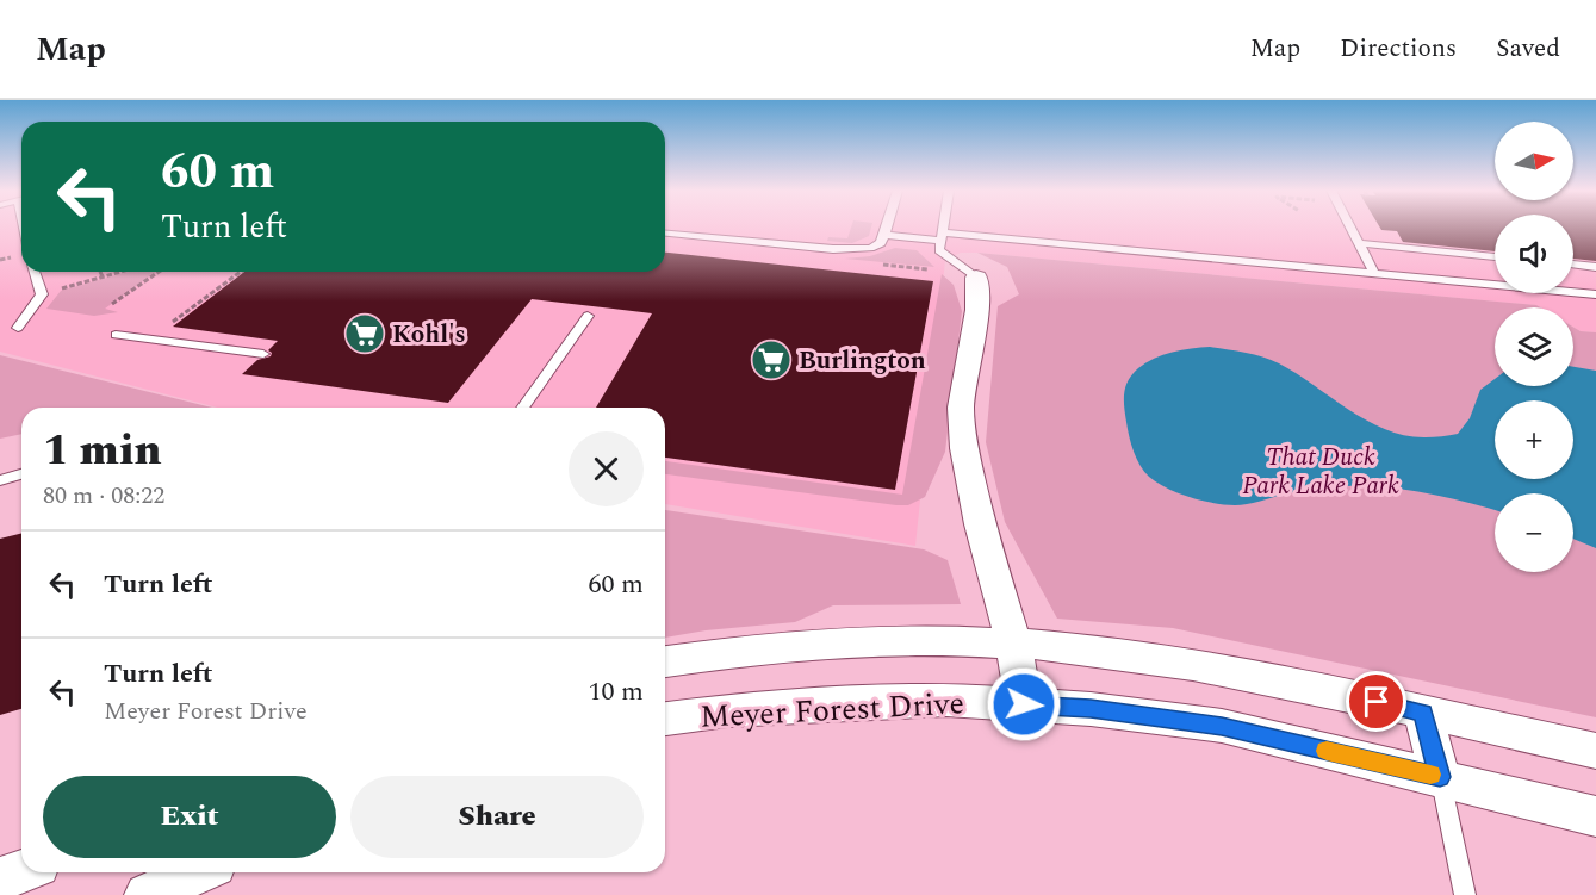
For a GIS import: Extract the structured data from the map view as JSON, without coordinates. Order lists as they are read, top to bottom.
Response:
{
  "streets": {
    "street": ["Meyer Forest Drive"]
  },
  "parks": ["That Duck Park Lake Park"],
  "places": {
    "supermarket": ["Kohl's", "Burlington"]
  },
  "north": "right",
  "page": {
    "header": "Map",
    "nav": ["Map", "Directions", "Saved"],
    "map_buttons": ["+", "−"],
    "turn": ["60 m", "Turn left"],
    "heading": ["1 min", "80 m · 08:22"],
    "list": [
      {
        "name": "Turn left",
        "value": "60 m"
      },
      {
        "name": "Turn left",
        "note": "Meyer Forest Drive",
        "value": "10 m"
      }
    ],
    "buttons": ["Exit", "Share"]
  }
}
